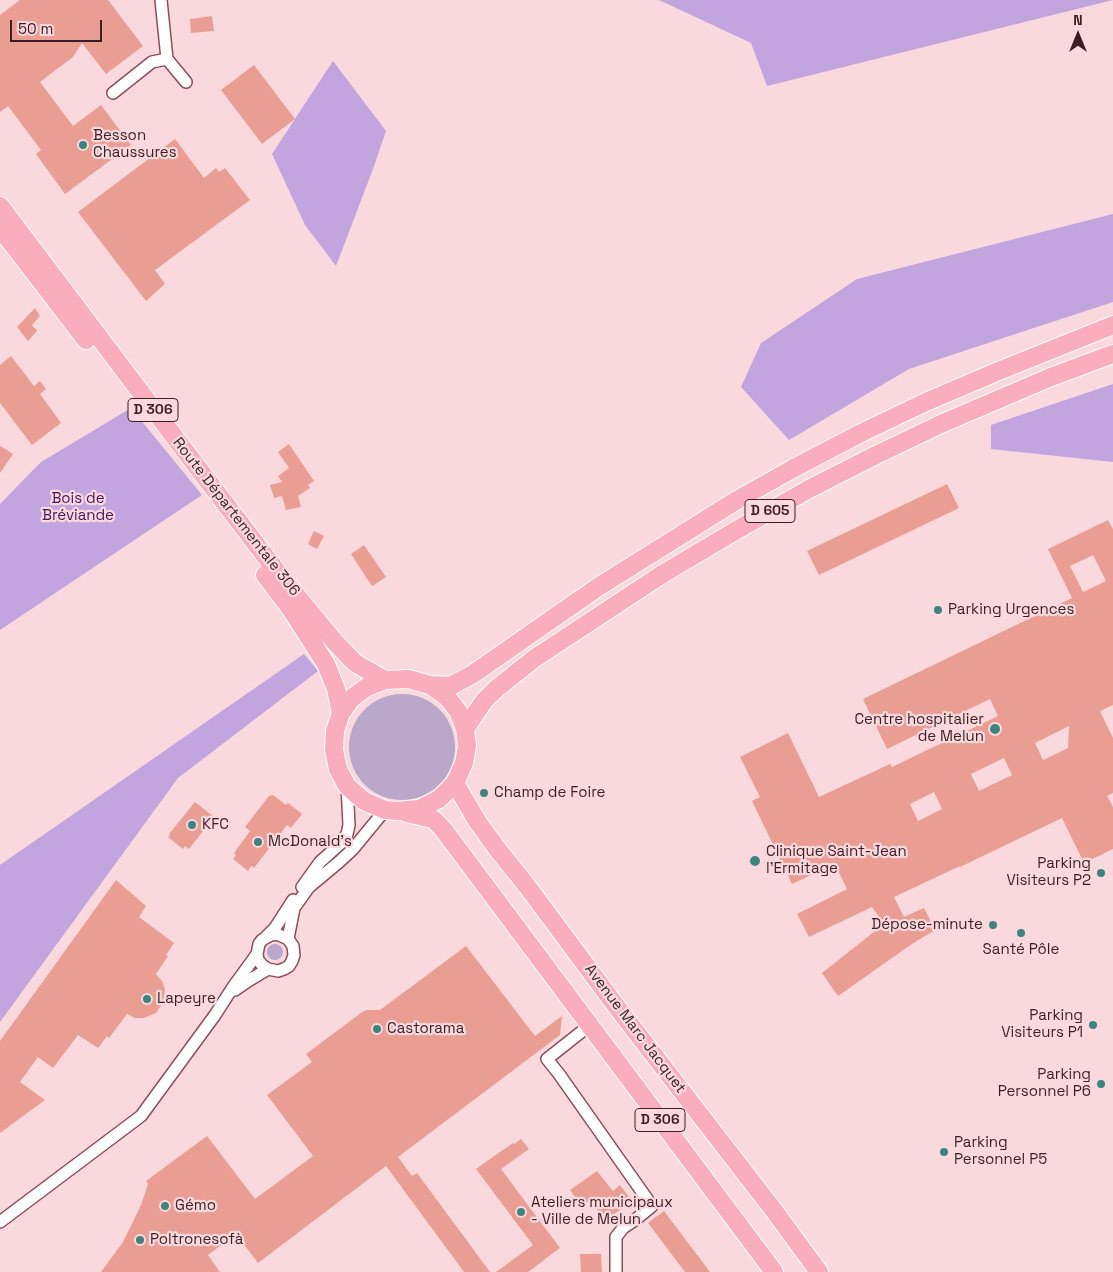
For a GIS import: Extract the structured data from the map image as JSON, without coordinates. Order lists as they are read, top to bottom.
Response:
{
  "streets": {
    "main road": [
      "D 306",
      "D 605",
      "Route Départementale 306",
      "Avenue Marc Jacquet"
    ]
  },
  "crossings": [
    ["D 306", "D 605"],
    ["D 306", "Route Départementale 306"],
    ["D 306", "Avenue Marc Jacquet"],
    ["D 605", "Avenue Marc Jacquet"]
  ],
  "parks": ["Bois de Bréviande"],
  "places": [
    "Besson Chaussures",
    "Parking Urgences",
    "Centre hospitalier de Melun",
    "Champ de Foire",
    "KFC",
    "McDonald's",
    "Clinique Saint-Jean l'Ermitage",
    "Parking Visiteurs P2",
    "Dépose-minute",
    "Santé Pôle",
    "Lapeyre",
    "Parking Visiteurs P1",
    "Castorama",
    "Parking Personnel P6",
    "Parking Personnel P5",
    "Gémo",
    "Ateliers municipaux - Ville de Melun",
    "Poltronesofà"
  ],
  "scale_bar": "50 m",
  "north": "top"
}
